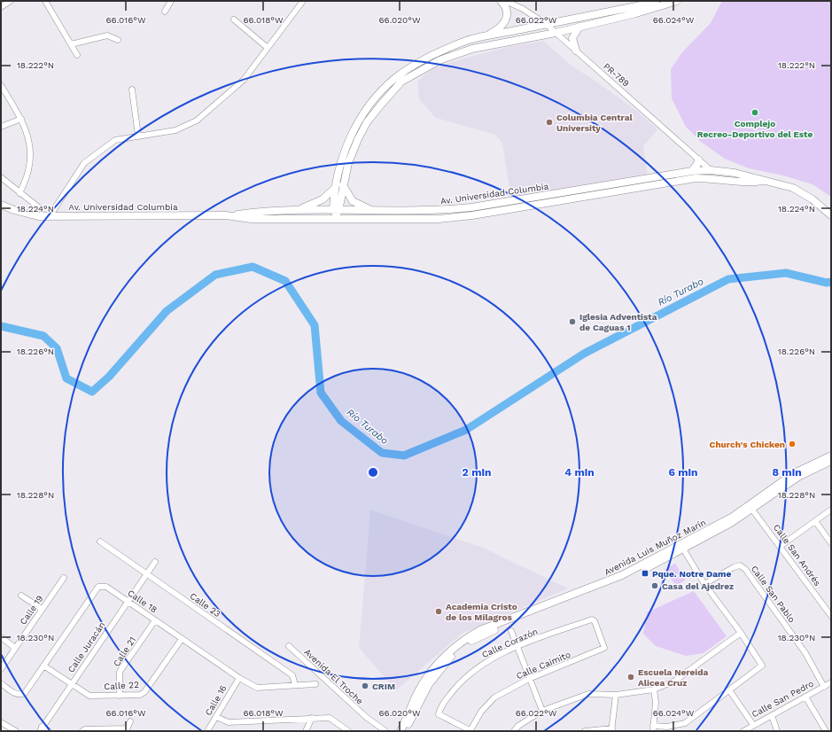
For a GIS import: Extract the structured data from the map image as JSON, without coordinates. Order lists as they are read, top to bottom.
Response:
{
  "streets": {
    "main road": ["Av. Universidad Columbia", "Avenida Luis Muñoz Marín"],
    "street": [
      "PR-789",
      "Calle San Andrés",
      "Calle San Pablo",
      "Calle 18",
      "Calle 23",
      "Calle 19",
      "Calle Corazón",
      "Calle Juracán",
      "Calle 21",
      "Calle Caimito",
      "Avenida El Troche",
      "Calle 22",
      "Calle San Pedro",
      "Calle 16"
    ]
  },
  "crossings": [
    ["PR-789", "Av. Universidad Columbia"],
    ["Avenida Luis Muñoz Marín", "Calle San Andrés"],
    ["Calle San Pablo", "Calle San Pedro"],
    ["Calle 18", "Calle 23"],
    ["Calle 18", "Calle Juracán"],
    ["Calle 18", "Calle 21"],
    ["Calle 18", "Calle 22"],
    ["Calle 18", "Calle 16"],
    ["Calle 23", "Calle Juracán"],
    ["Calle Corazón", "Calle Caimito"],
    ["Calle Juracán", "Calle 22"],
    ["Calle 21", "Calle 22"]
  ],
  "water": ["Río Turabo"],
  "places": {
    "other": [
      "Complejo Recreo-Deportivo del Este",
      "Columbia Central University",
      "Iglesia Adventista de Caguas 1",
      "Church's Chicken",
      "Casa del Ajedrez",
      "Academia Cristo de los Milagros",
      "Escuela Nereida Alicea Cruz",
      "CRIM"
    ],
    "transit": ["Pque. Notre Dame"]
  },
  "coordinates": [
    "66.016°W",
    "66.018°W",
    "66.020°W",
    "66.022°W",
    "66.024°W",
    "18.222°N",
    "18.224°N",
    "18.226°N",
    "18.228°N",
    "18.230°N"
  ],
  "rings": [
    "2 min",
    "4 min",
    "6 min",
    "8 min"
  ]
}
